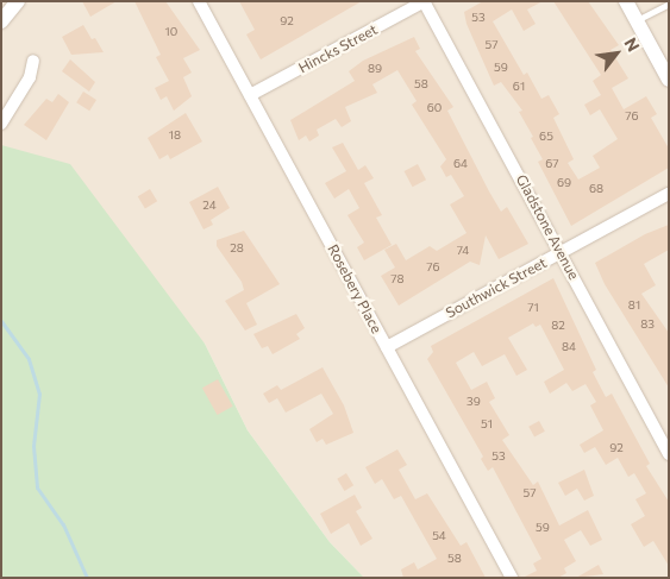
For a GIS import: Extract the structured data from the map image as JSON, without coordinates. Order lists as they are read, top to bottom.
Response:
{
  "streets": {
    "street": [
      "Hincks Street",
      "Gladstone Avenue",
      "Southwick Street",
      "Rosebery Place"
    ]
  },
  "crossings": [
    ["Hincks Street", "Gladstone Avenue"],
    ["Hincks Street", "Rosebery Place"],
    ["Gladstone Avenue", "Southwick Street"],
    ["Southwick Street", "Rosebery Place"]
  ],
  "house_numbers": [
    "53",
    "92",
    "10",
    "57",
    "59",
    "89",
    "58",
    "61",
    "60",
    "76",
    "18",
    "65",
    "64",
    "67",
    "69",
    "68",
    "24",
    "28",
    "74",
    "76",
    "78",
    "81",
    "71",
    "83",
    "82",
    "84",
    "39",
    "51",
    "92",
    "53",
    "57",
    "59",
    "54",
    "58"
  ],
  "north": "top right"
}
